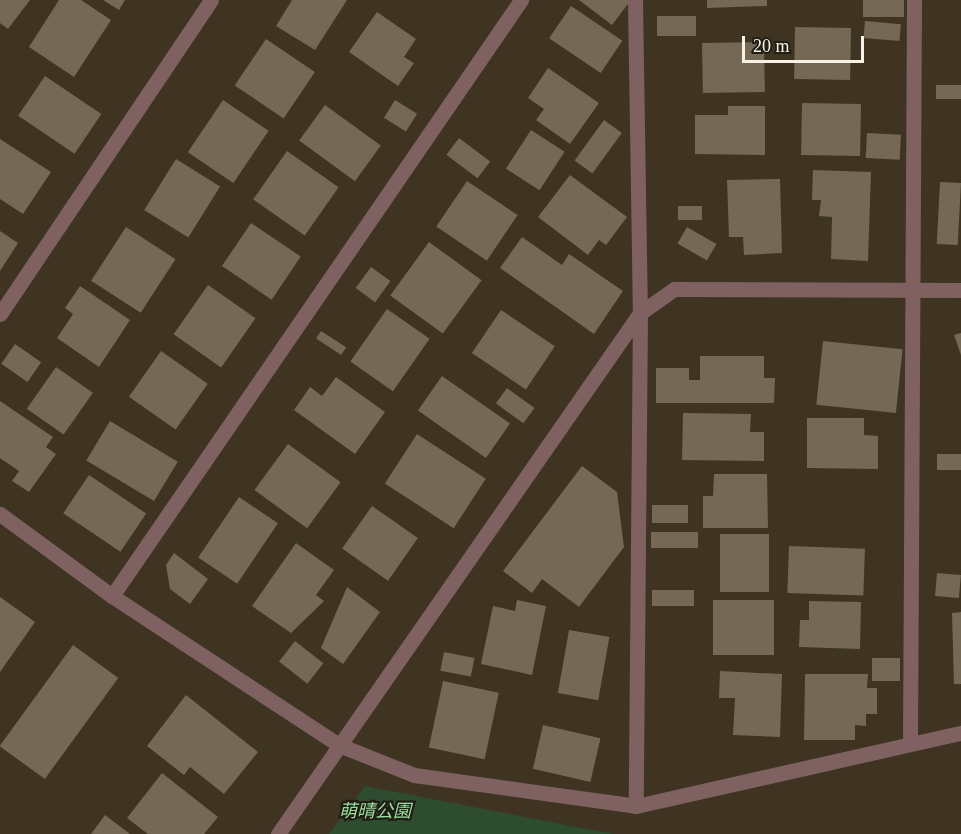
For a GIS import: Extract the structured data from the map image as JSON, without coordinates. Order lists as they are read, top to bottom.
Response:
{
  "parks": ["萌晴公園"],
  "scale_bar": "20 m"
}
